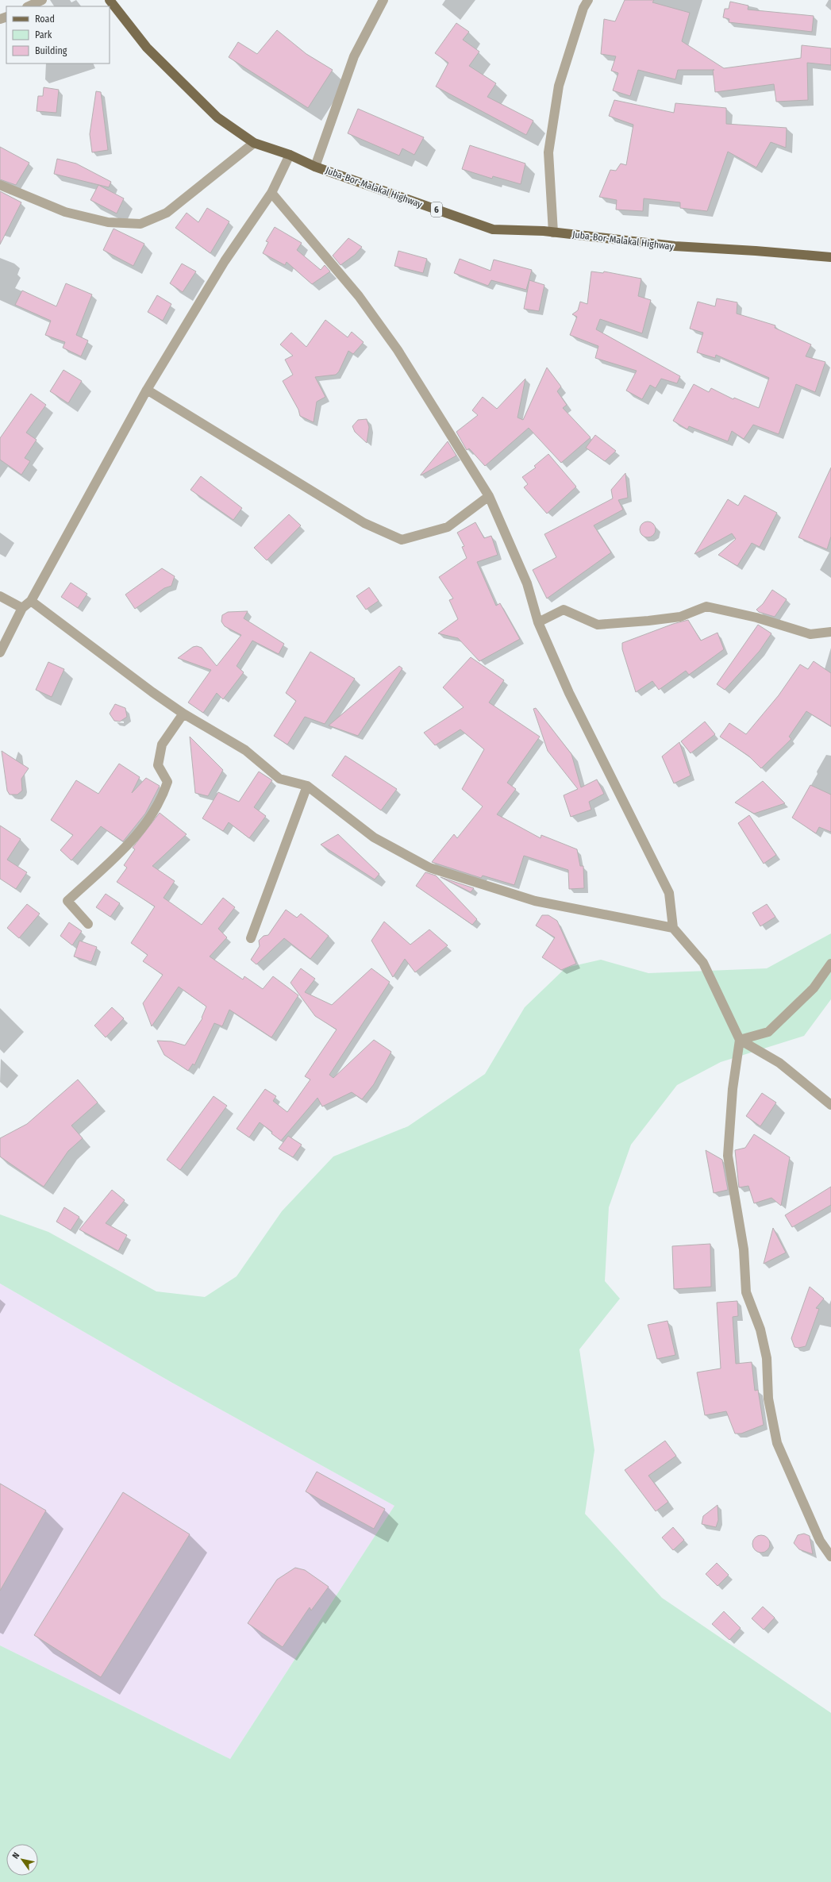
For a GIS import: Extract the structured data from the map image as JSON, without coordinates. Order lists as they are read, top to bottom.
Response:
{
  "streets": {
    "main road": ["Juba-Bor-Malakal Highway", "6"]
  },
  "legend": ["Road", "Park", "Building"],
  "north": "top left"
}
